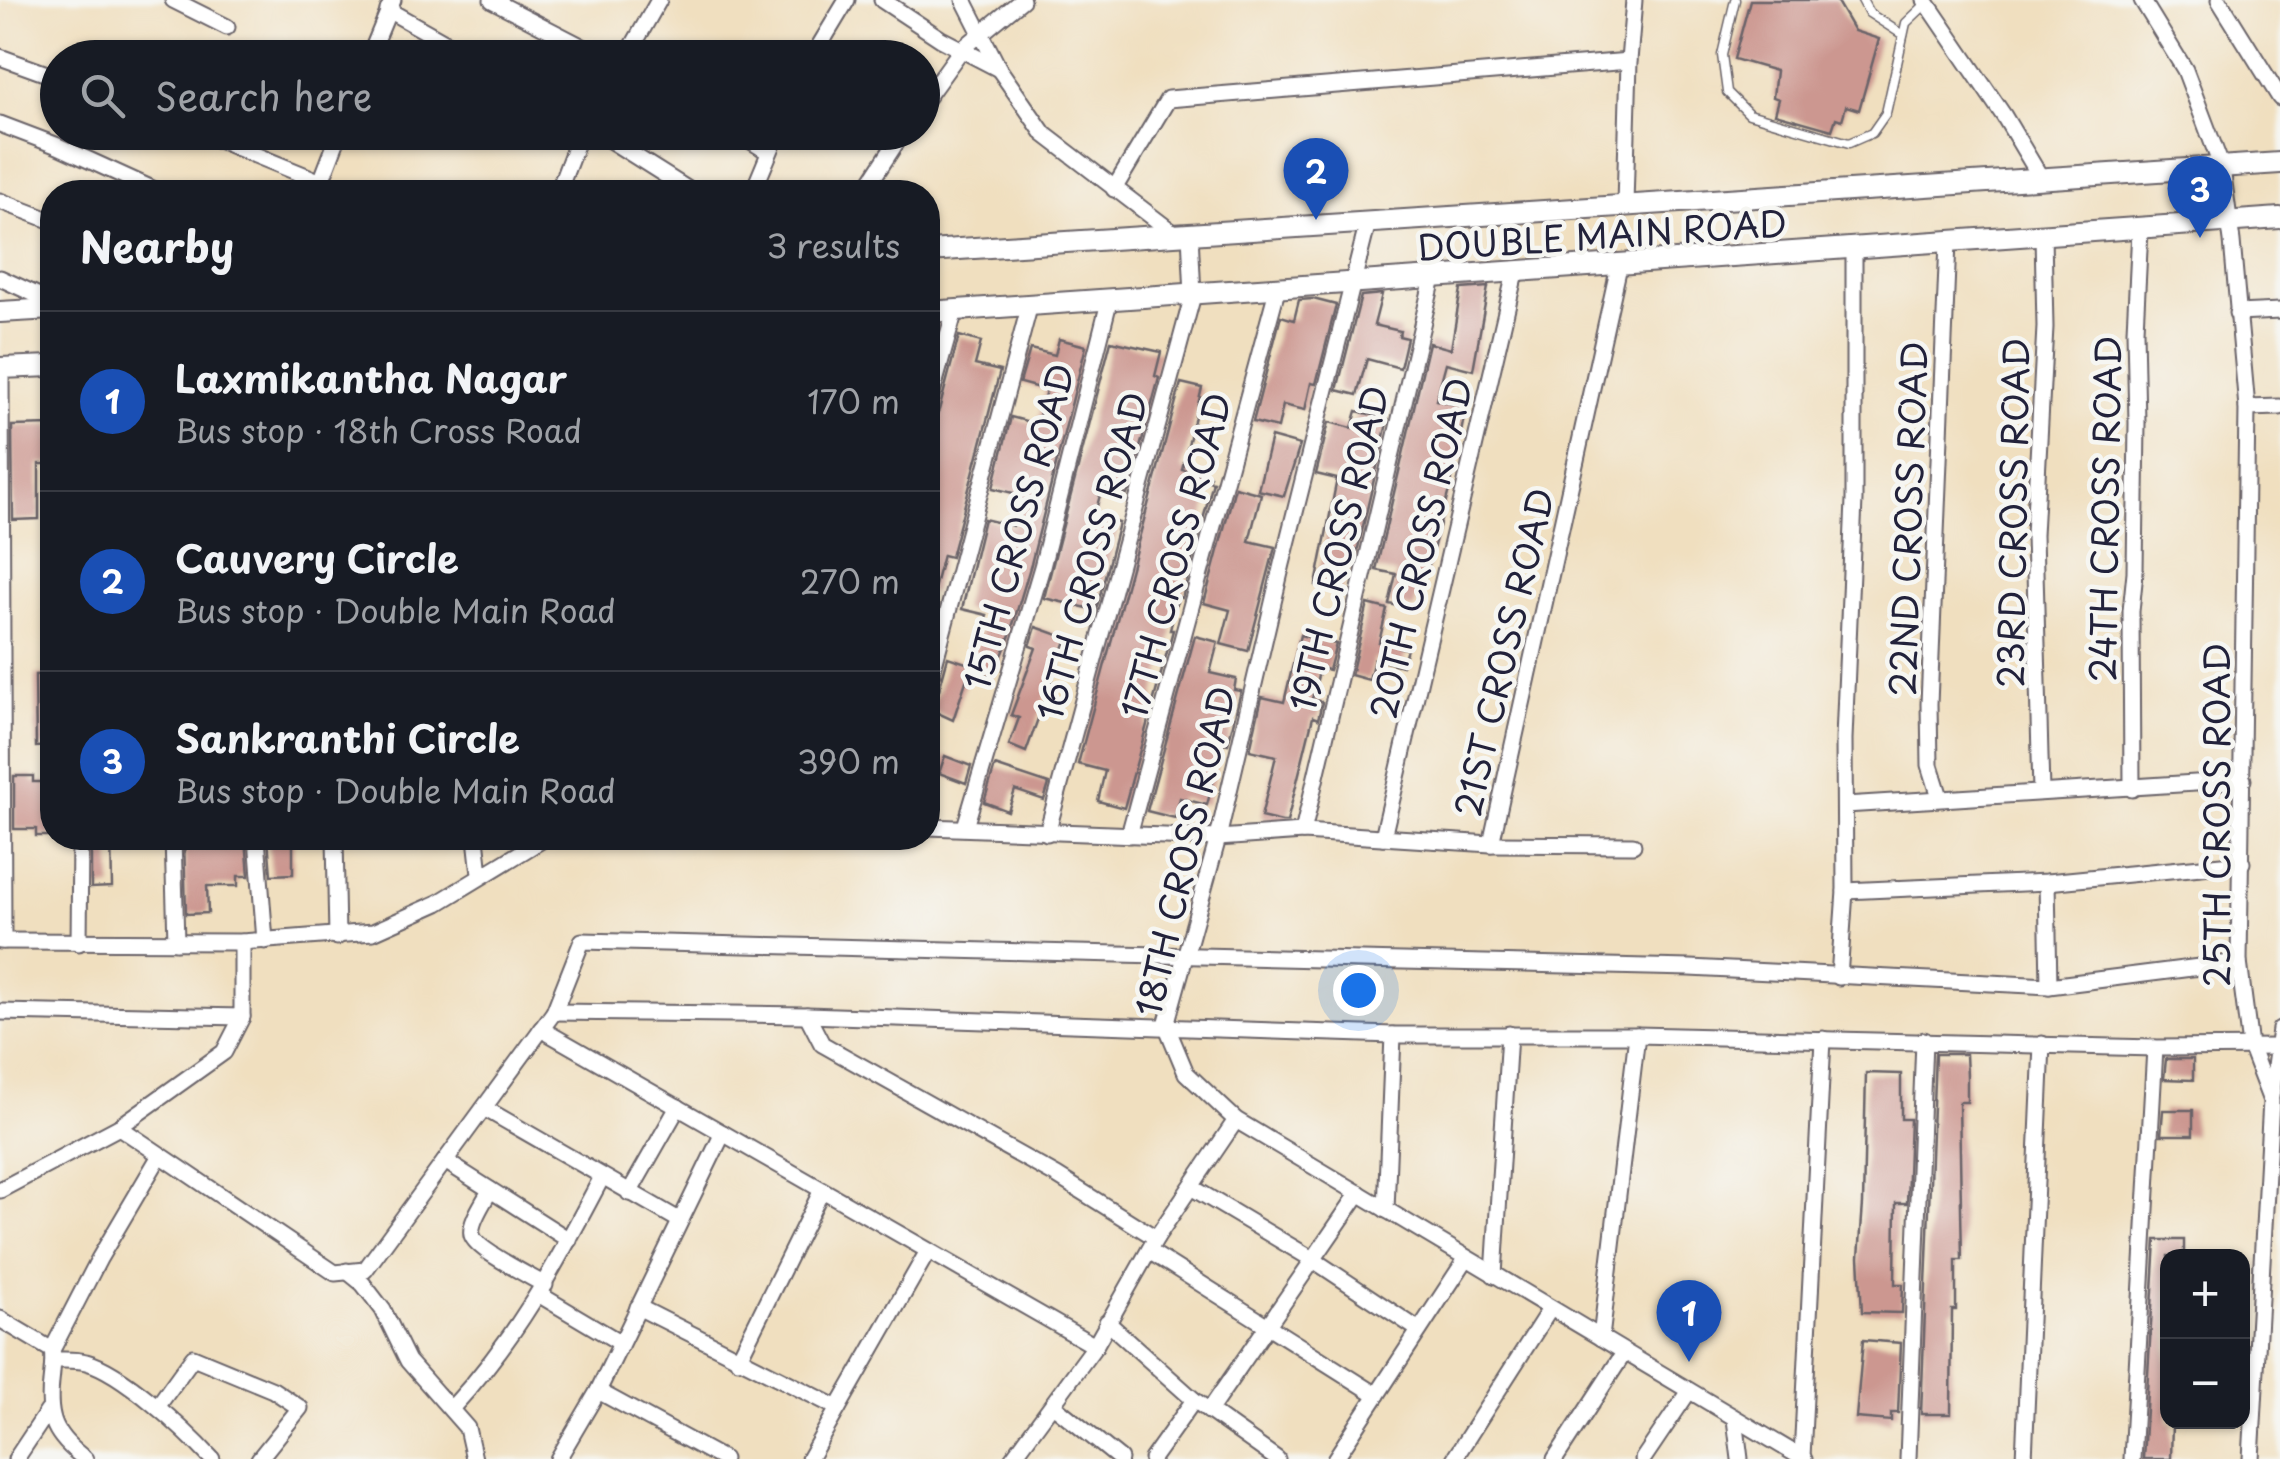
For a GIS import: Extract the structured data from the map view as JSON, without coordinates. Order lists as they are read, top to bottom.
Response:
{
  "streets": {
    "street": [
      "DOUBLE MAIN ROAD",
      "24TH CROSS ROAD",
      "23RD CROSS ROAD",
      "22ND CROSS ROAD",
      "15TH CROSS ROAD",
      "19TH CROSS ROAD",
      "20TH CROSS ROAD",
      "17TH CROSS ROAD",
      "16TH CROSS ROAD",
      "21ST CROSS ROAD",
      "25TH CROSS ROAD",
      "18TH CROSS ROAD"
    ]
  },
  "crossings": [
    ["DOUBLE MAIN ROAD", "24TH CROSS ROAD"],
    ["DOUBLE MAIN ROAD", "23RD CROSS ROAD"],
    ["DOUBLE MAIN ROAD", "22ND CROSS ROAD"],
    ["DOUBLE MAIN ROAD", "15TH CROSS ROAD"],
    ["DOUBLE MAIN ROAD", "19TH CROSS ROAD"],
    ["DOUBLE MAIN ROAD", "20TH CROSS ROAD"],
    ["DOUBLE MAIN ROAD", "17TH CROSS ROAD"],
    ["DOUBLE MAIN ROAD", "16TH CROSS ROAD"],
    ["DOUBLE MAIN ROAD", "21ST CROSS ROAD"],
    ["DOUBLE MAIN ROAD", "25TH CROSS ROAD"],
    ["DOUBLE MAIN ROAD", "18TH CROSS ROAD"],
    ["15TH CROSS ROAD", "21ST CROSS ROAD"],
    ["19TH CROSS ROAD", "21ST CROSS ROAD"],
    ["20TH CROSS ROAD", "21ST CROSS ROAD"],
    ["17TH CROSS ROAD", "21ST CROSS ROAD"],
    ["16TH CROSS ROAD", "21ST CROSS ROAD"],
    ["21ST CROSS ROAD", "18TH CROSS ROAD"]
  ],
  "page": {
    "search": "Search here",
    "pins": ["2", "3", "1"],
    "heading": ["Nearby", "3 results"],
    "list": [
      {
        "mark": "1",
        "name": "Laxmikantha Nagar",
        "note": "Bus stop · 18th Cross Road",
        "value": "170 m"
      },
      {
        "mark": "2",
        "name": "Cauvery Circle",
        "note": "Bus stop · Double Main Road",
        "value": "270 m"
      },
      {
        "mark": "3",
        "name": "Sankranthi Circle",
        "note": "Bus stop · Double Main Road",
        "value": "390 m"
      }
    ],
    "map_buttons": ["+", "−"]
  }
}
